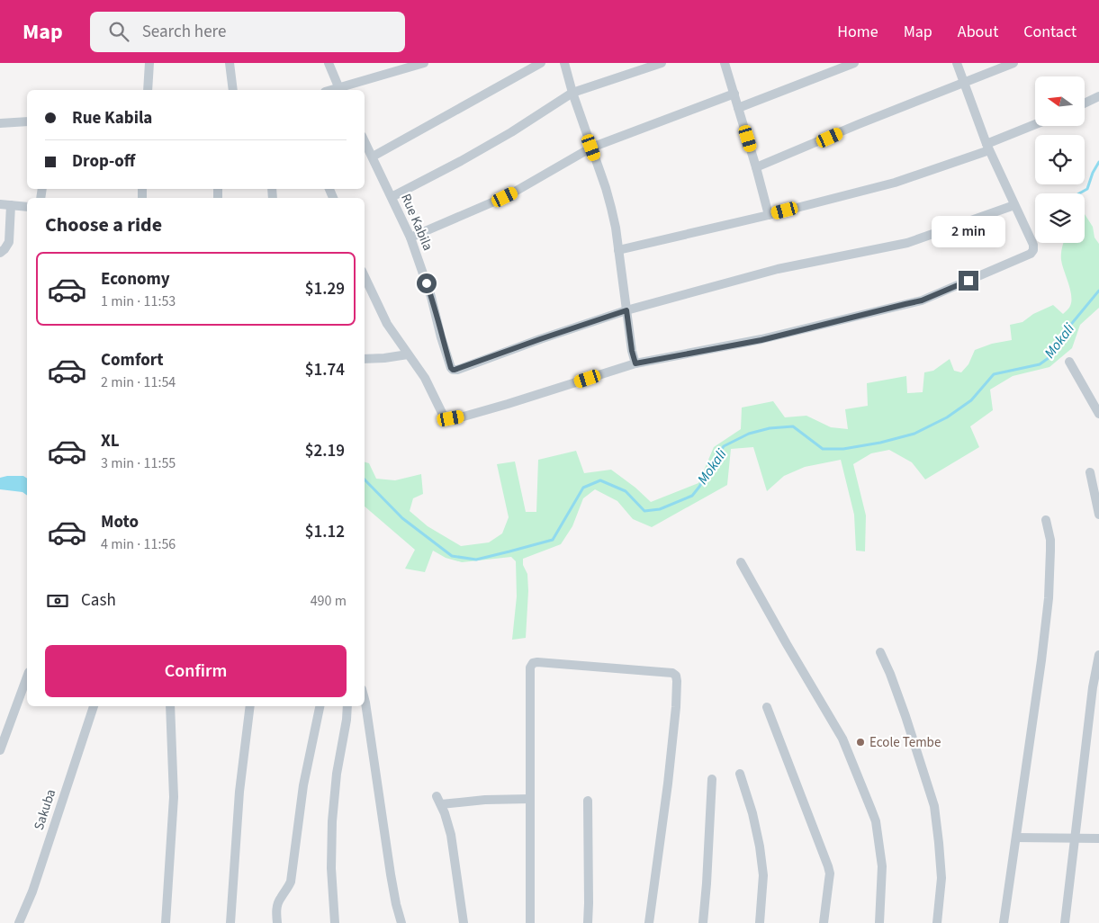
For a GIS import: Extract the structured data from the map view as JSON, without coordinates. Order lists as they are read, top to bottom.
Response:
{
  "streets": {
    "street": ["Rue Kabila", "Sakuba"]
  },
  "water": ["Mokali"],
  "places": ["Ecole Tembe"],
  "north": "left",
  "page": {
    "header": "Map",
    "search": "Search here",
    "nav": [
      "Home",
      "Map",
      "About",
      "Contact"
    ],
    "banner": ["Rue Kabila", "Drop-off"],
    "heading": "Choose a ride",
    "bubble": "2 min",
    "list": [
      {
        "name": "Economy",
        "note": "1 min · 11:53",
        "value": "$1.29"
      },
      {
        "name": "Comfort",
        "note": "2 min · 11:54",
        "value": "$1.74"
      },
      {
        "name": "XL",
        "note": "3 min · 11:55",
        "value": "$2.19"
      },
      {
        "name": "Moto",
        "note": "4 min · 11:56",
        "value": "$1.12"
      }
    ],
    "pay": ["Cash", "490 m"],
    "buttons": "Confirm"
  }
}
